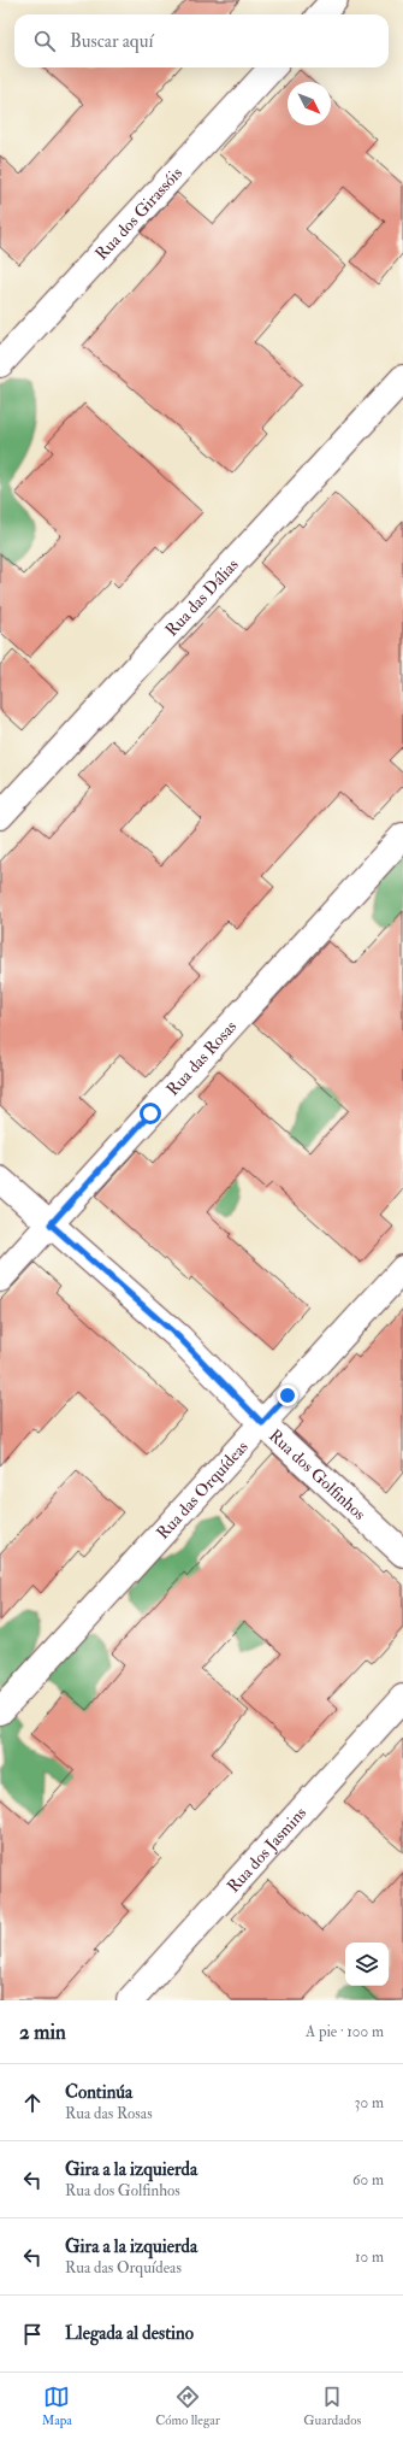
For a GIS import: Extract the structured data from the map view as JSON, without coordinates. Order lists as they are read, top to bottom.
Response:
{
  "streets": {
    "street": [
      "Rua dos Girassóis",
      "Rua das Dálias",
      "Rua das Rosas",
      "Rua dos Golfinhos",
      "Rua das Orquídeas",
      "Rua dos Jasmins"
    ]
  },
  "crossings": [
    ["Rua das Rosas", "Rua dos Golfinhos"],
    ["Rua dos Golfinhos", "Rua das Orquídeas"]
  ],
  "north": "bottom right",
  "page": {
    "search": "Buscar aquí",
    "heading": ["2 min", "A pie · 100 m"],
    "list": [
      ["Continúa", "Rua das Rosas", "30 m"],
      ["Gira a la izquierda", "Rua dos Golfinhos", "60 m"],
      ["Gira a la izquierda", "Rua das Orquídeas", "10 m"],
      "Llegada al destino"
    ],
    "nav": ["Mapa", "Cómo llegar", "Guardados"]
  }
}
